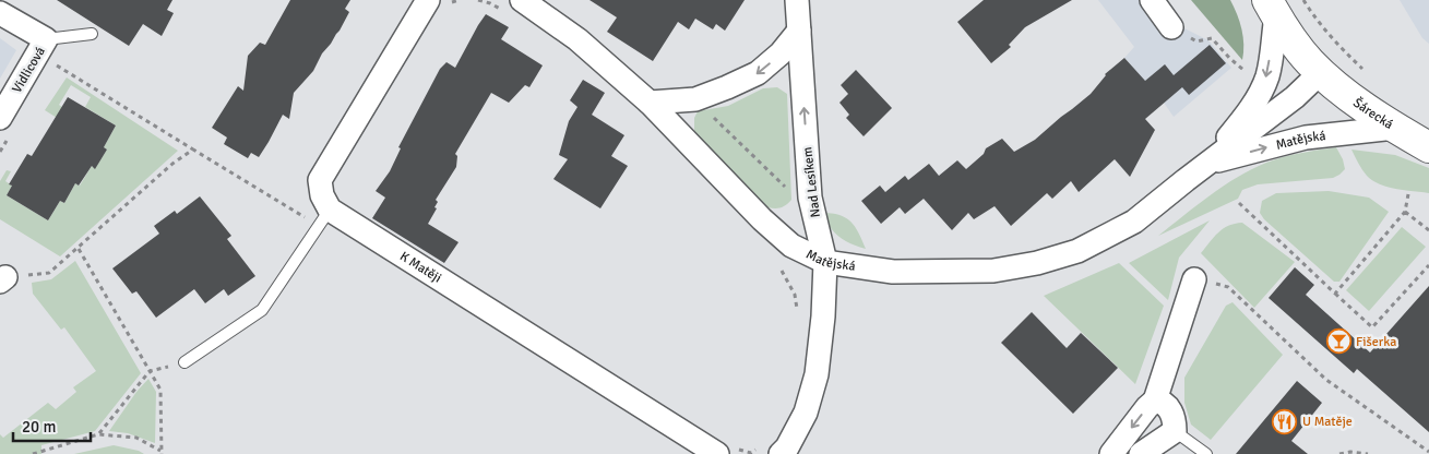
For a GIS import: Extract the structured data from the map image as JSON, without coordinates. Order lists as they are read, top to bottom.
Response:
{
  "streets": {
    "street": [
      "Vidlicová",
      "Šárecká",
      "Matějská",
      "Nad Lesíkem",
      "K Matěji"
    ]
  },
  "crossings": [
    ["Šárecká", "Matějská"],
    ["Matějská", "Nad Lesíkem"]
  ],
  "one_way": ["Nad Lesíkem"],
  "places": {
    "bar": ["Fišerka"],
    "restaurant": ["U Matěje"]
  },
  "scale_bar": "20 m"
}
